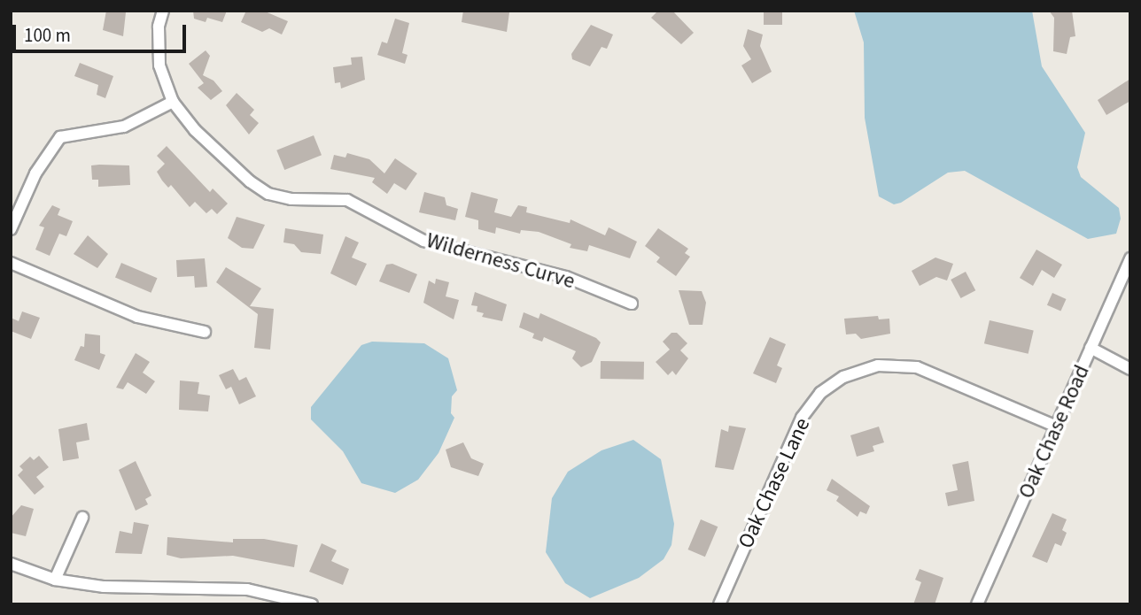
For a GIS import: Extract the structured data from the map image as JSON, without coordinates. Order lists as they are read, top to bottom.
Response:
{
  "streets": {
    "street": ["Wilderness Curve", "Oak Chase Road", "Oak Chase Lane"]
  },
  "crossings": [
    ["Oak Chase Road", "Oak Chase Lane"]
  ],
  "scale_bar": "100 m"
}
